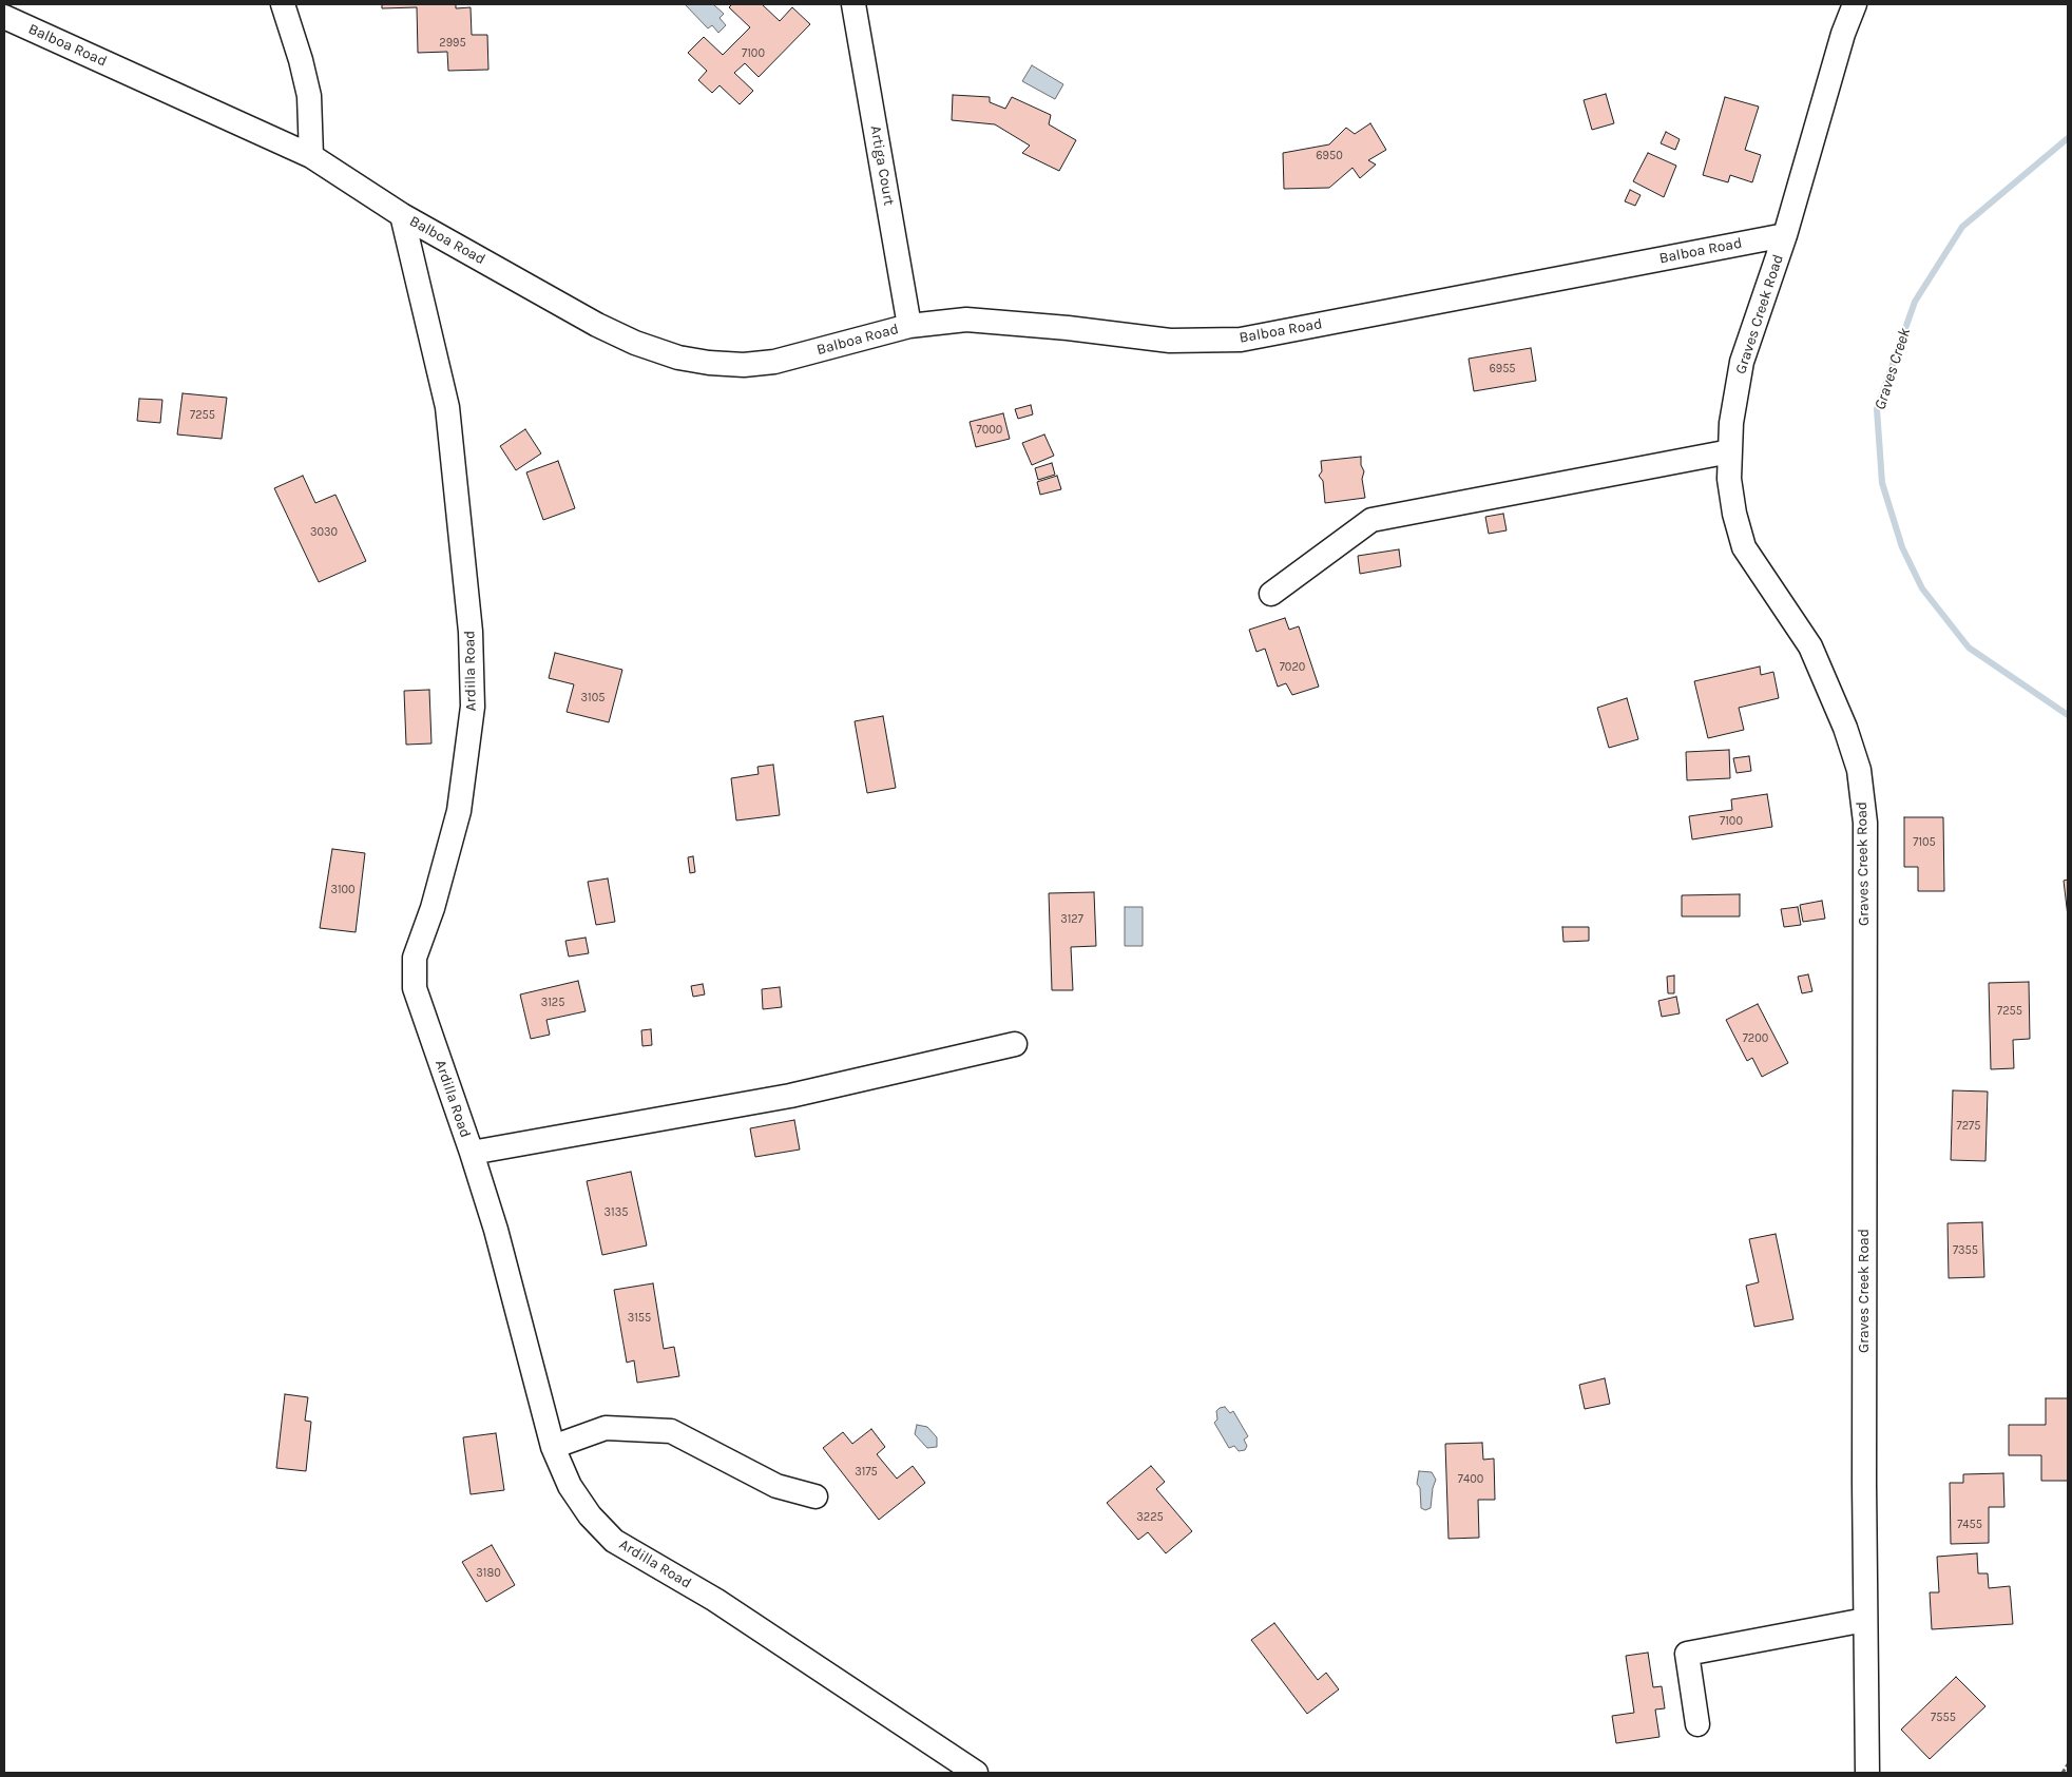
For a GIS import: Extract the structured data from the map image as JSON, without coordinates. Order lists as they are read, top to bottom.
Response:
{
  "streets": {
    "street": [
      "Balboa Road",
      "Artiga Court",
      "Graves Creek Road",
      "Ardilla Road"
    ]
  },
  "crossings": [
    ["Balboa Road", "Artiga Court"],
    ["Balboa Road", "Graves Creek Road"],
    ["Balboa Road", "Ardilla Road"]
  ],
  "water": ["Graves Creek"],
  "house_numbers": [
    "2995",
    "7100",
    "6950",
    "6955",
    "7255",
    "7000",
    "3030",
    "7020",
    "3105",
    "7100",
    "7105",
    "3100",
    "3127",
    "3125",
    "7255",
    "7200",
    "7275",
    "3135",
    "7355",
    "3155",
    "3175",
    "7400",
    "3225",
    "7455",
    "3180",
    "7555"
  ]
}
